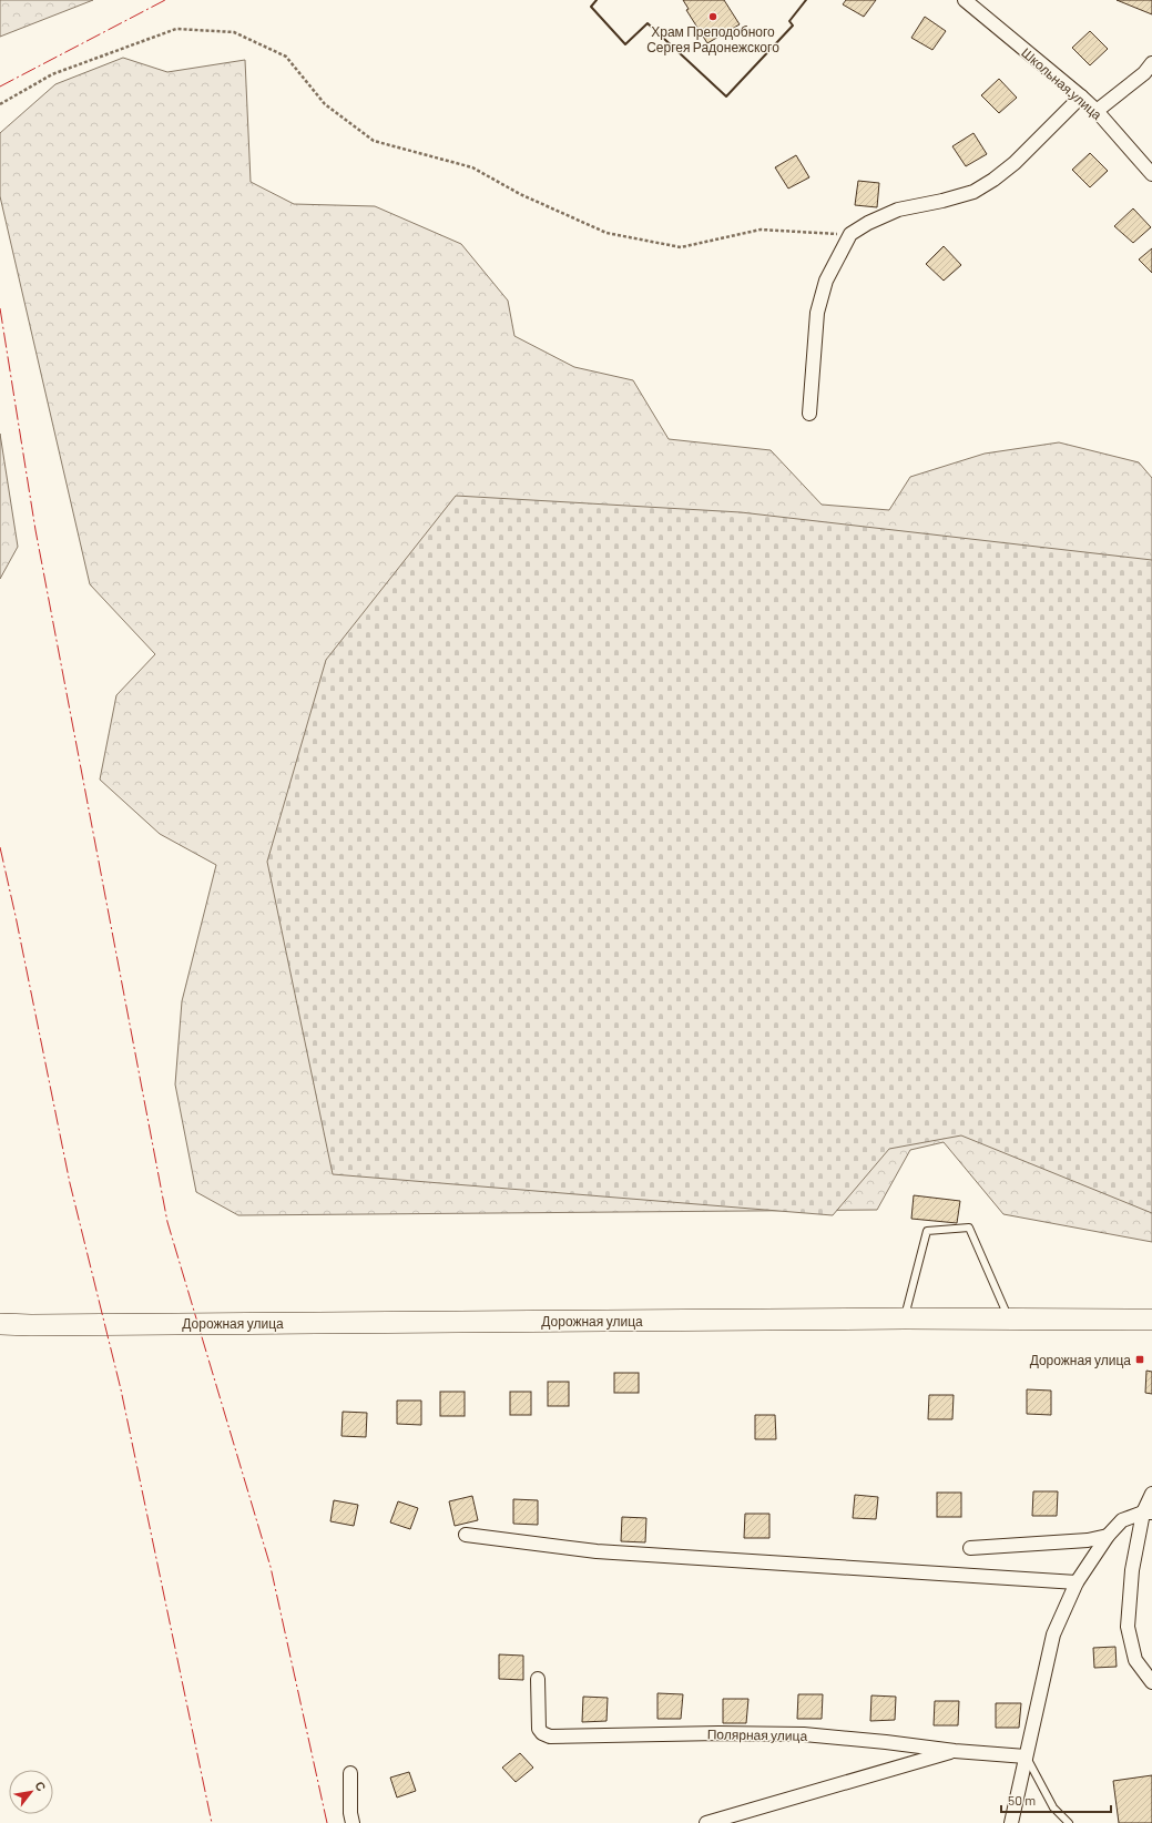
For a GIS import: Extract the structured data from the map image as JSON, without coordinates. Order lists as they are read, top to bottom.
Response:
{
  "streets": {
    "main road": ["Дорожная улица"],
    "street": ["Школьная улица", "Полярная улица"]
  },
  "places": {
    "other": ["Храм Преподобного Сергея Радонежского"],
    "transit": ["Дорожная улица"]
  },
  "scale_bar": "50 m",
  "north": "top right"
}
